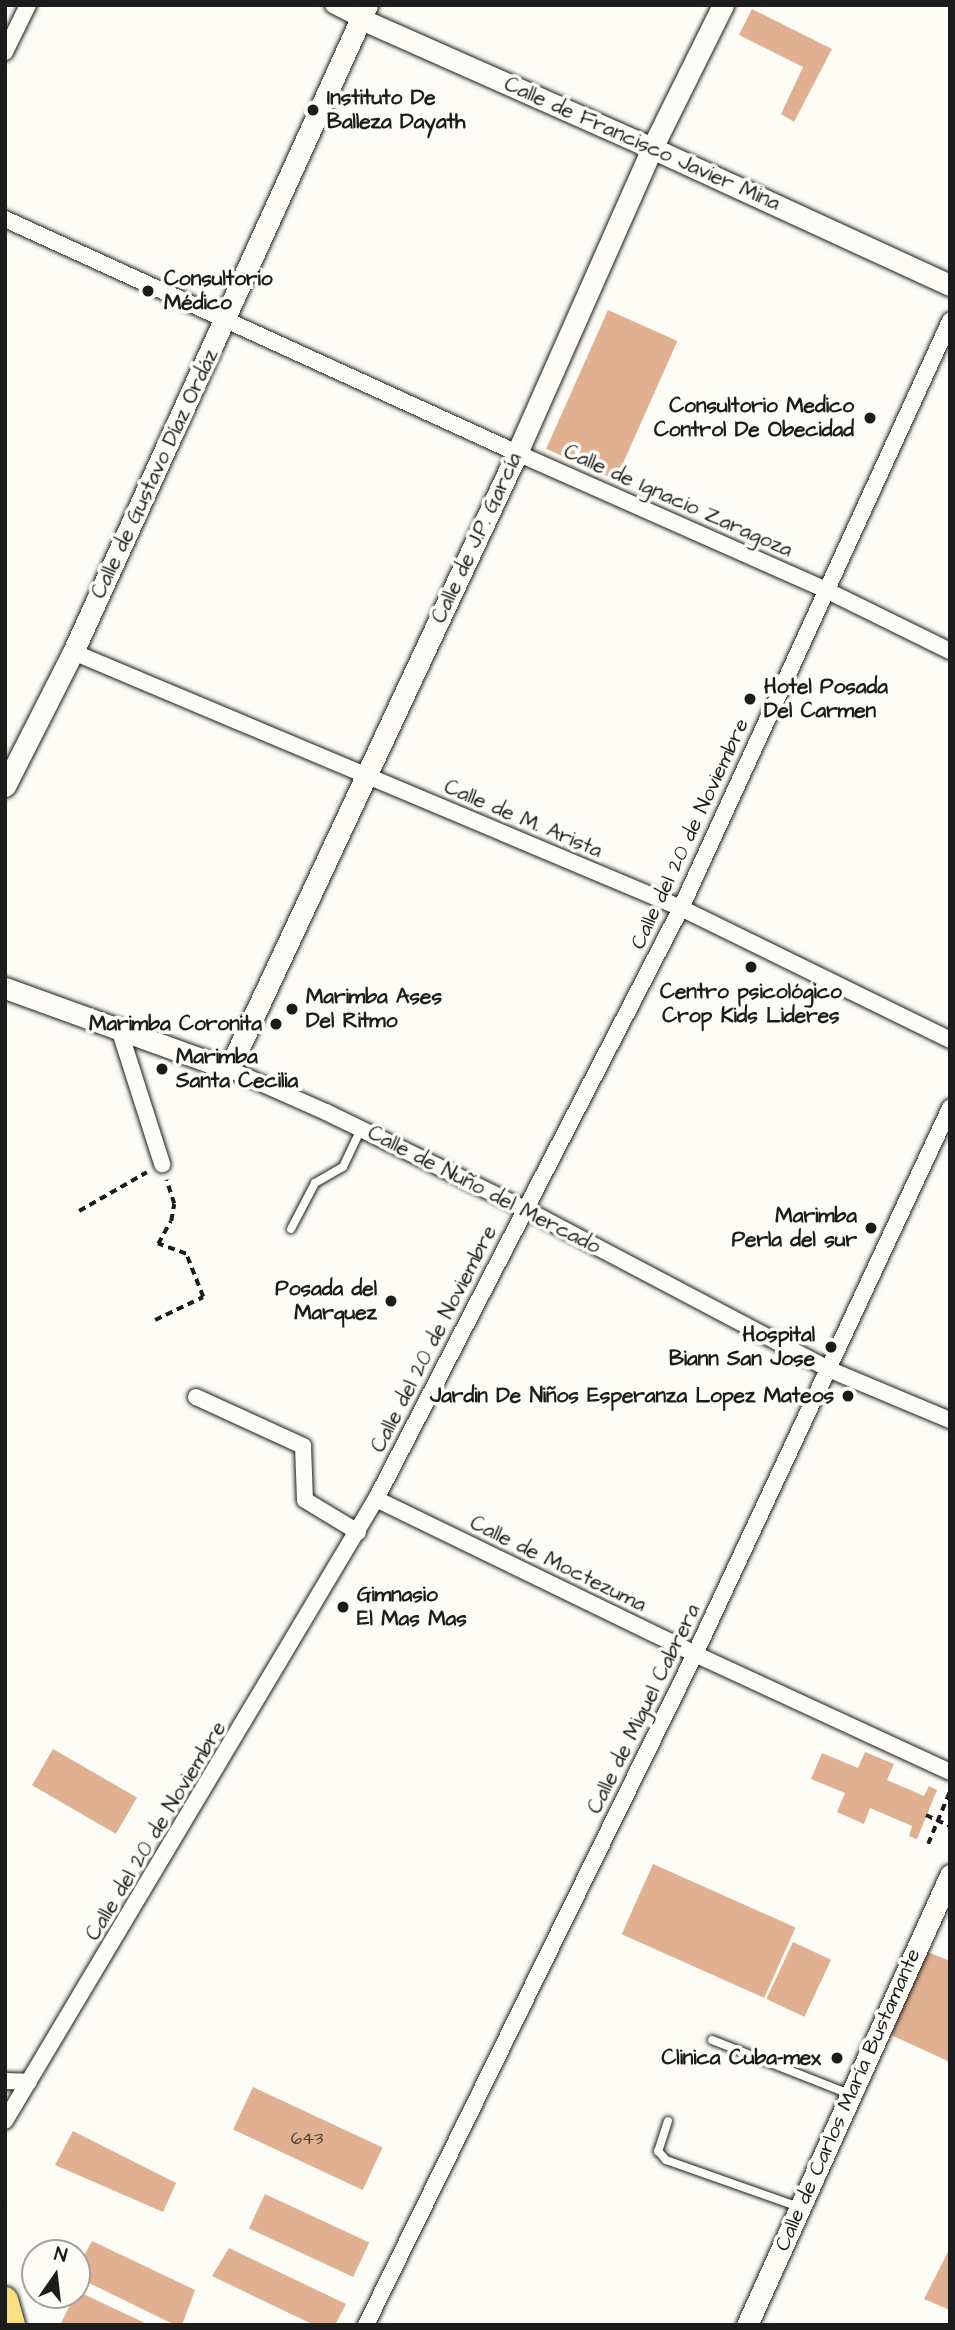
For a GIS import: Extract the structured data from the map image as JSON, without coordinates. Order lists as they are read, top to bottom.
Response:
{
  "streets": {
    "street": [
      "Calle de Francisco Javier Mina",
      "Calle de Gustavo Díaz Ordáz",
      "Calle de Ignacio Zaragoza",
      "Calle de J.P. García",
      "Calle de M. Arista",
      "Calle del 20 de Noviembre",
      "Calle de Nuño del Mercado",
      "Calle de Moctezuma",
      "Calle de Miguel Cabrera",
      "Calle de Carlos María Bustamante"
    ]
  },
  "crossings": [
    ["Calle de Francisco Javier Mina", "Calle de Gustavo Díaz Ordáz"],
    ["Calle de Francisco Javier Mina", "Calle de J.P. García"],
    ["Calle de Gustavo Díaz Ordáz", "Calle de Ignacio Zaragoza"],
    ["Calle de Gustavo Díaz Ordáz", "Calle de M. Arista"],
    ["Calle de Ignacio Zaragoza", "Calle de J.P. García"],
    ["Calle de Ignacio Zaragoza", "Calle del 20 de Noviembre"],
    ["Calle de J.P. García", "Calle de M. Arista"],
    ["Calle de J.P. García", "Calle de Nuño del Mercado"],
    ["Calle de M. Arista", "Calle del 20 de Noviembre"],
    ["Calle del 20 de Noviembre", "Calle de Nuño del Mercado"],
    ["Calle del 20 de Noviembre", "Calle de Moctezuma"],
    ["Calle de Nuño del Mercado", "Calle de Miguel Cabrera"],
    ["Calle de Moctezuma", "Calle de Miguel Cabrera"]
  ],
  "places": [
    "Instituto De Balleza Dayath",
    "Consultorio Médico",
    "Consultorio Medico Control De Obecidad",
    "Hotel Posada Del Carmen",
    "Centro psicológico Crop Kids Lideres",
    "Marimba Ases Del Ritmo",
    "Marimba Coronita",
    "Marimba Santa Cecilia",
    "Marimba Perla del sur",
    "Posada del Marquez",
    "Hospital Biann San Jose",
    "Jardin De Niños Esperanza Lopez Mateos",
    "Gimnasio El Mas Mas",
    "Clinica Cuba-mex"
  ],
  "house_numbers": ["643"],
  "north": "top"
}
